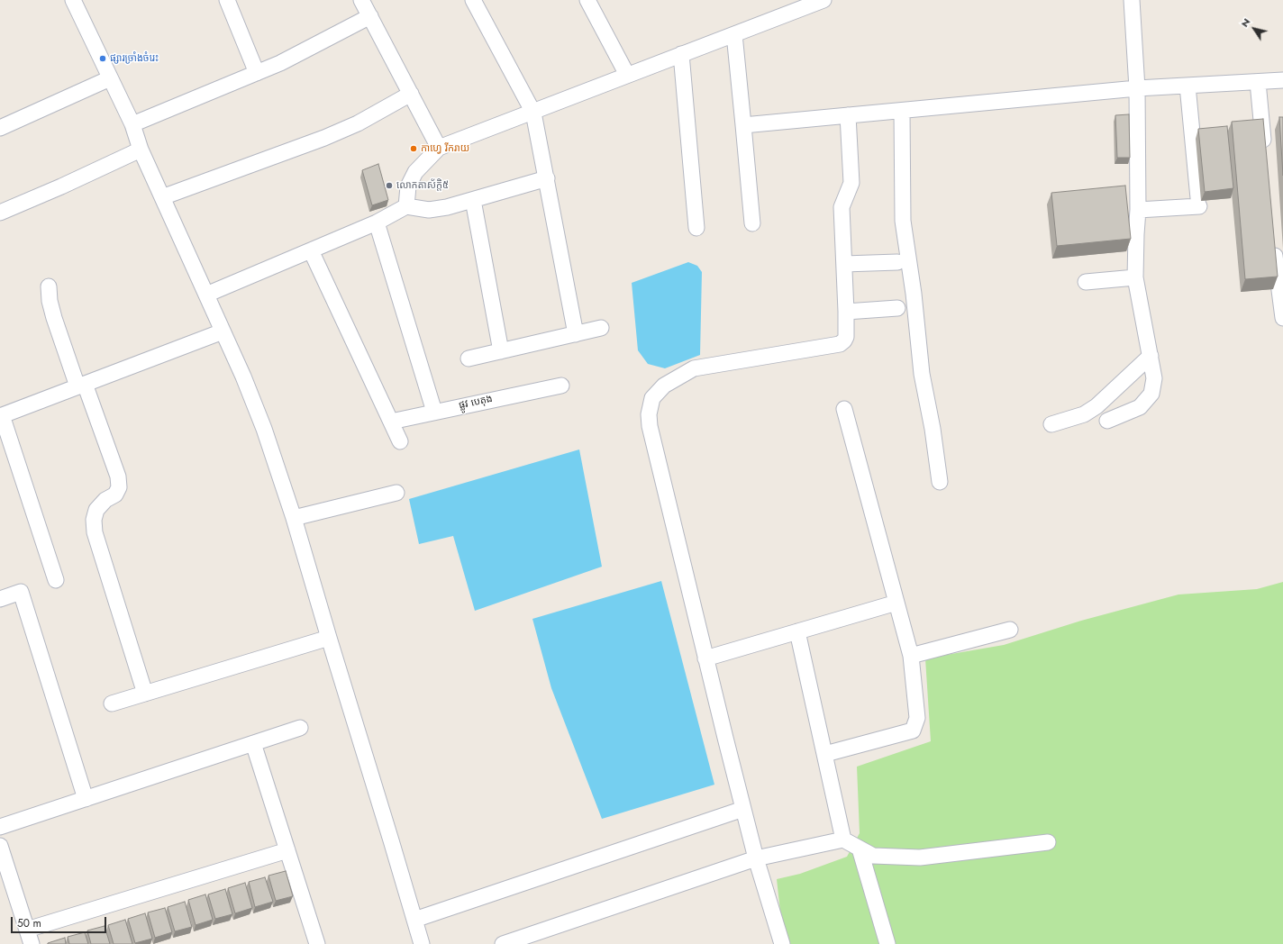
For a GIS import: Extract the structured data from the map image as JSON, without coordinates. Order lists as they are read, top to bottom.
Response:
{
  "streets": {
    "street": ["ផ្លូវ បេតុង"]
  },
  "places": ["ផ្សារច្រាំងចំរេះ", "កាហ្វេ រីករាយ", "លោកតាស័ក្តិ៥"],
  "scale_bar": "50 m",
  "north": "top left"
}
